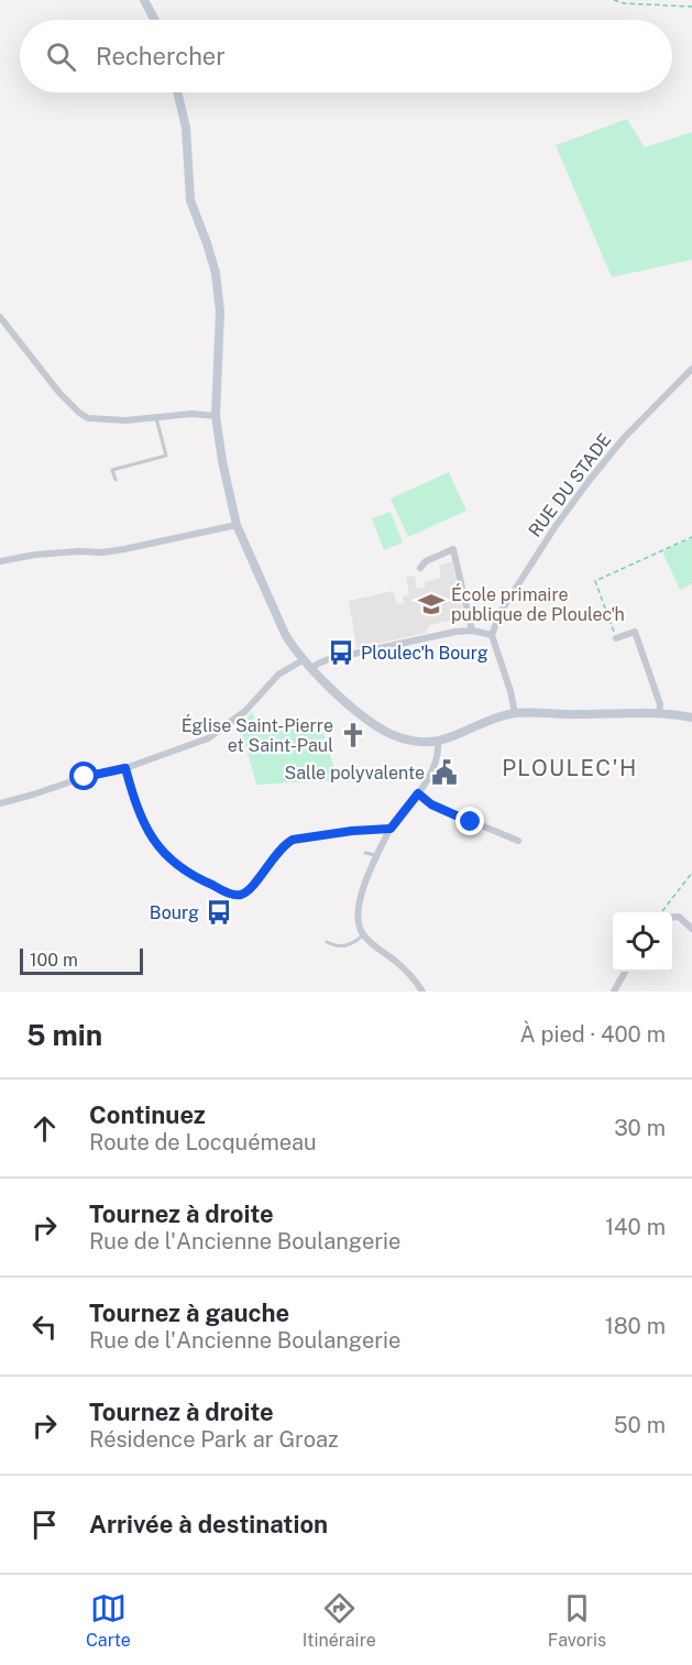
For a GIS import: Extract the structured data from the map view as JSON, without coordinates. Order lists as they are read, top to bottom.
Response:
{
  "streets": {
    "street": ["RUE DU STADE"]
  },
  "districts": ["PLOULEC'H"],
  "places": {
    "school or university": ["École primaire publique de Ploulec'h"],
    "bus stop": ["Ploulec'h Bourg", "Bourg"],
    "church": ["Église Saint-Pierre et Saint-Paul"],
    "public building": ["Salle polyvalente"]
  },
  "scale_bar": "100 m",
  "page": {
    "search": "Rechercher",
    "scale": "100 m",
    "heading": ["5 min", "À pied · 400 m"],
    "list": [
      ["Continuez", "Route de Locquémeau", "30 m"],
      ["Tournez à droite", "Rue de l'Ancienne Boulangerie", "140 m"],
      ["Tournez à gauche", "Rue de l'Ancienne Boulangerie", "180 m"],
      ["Tournez à droite", "Résidence Park ar Groaz", "50 m"],
      "Arrivée à destination"
    ],
    "nav": ["Carte", "Itinéraire", "Favoris"]
  }
}
